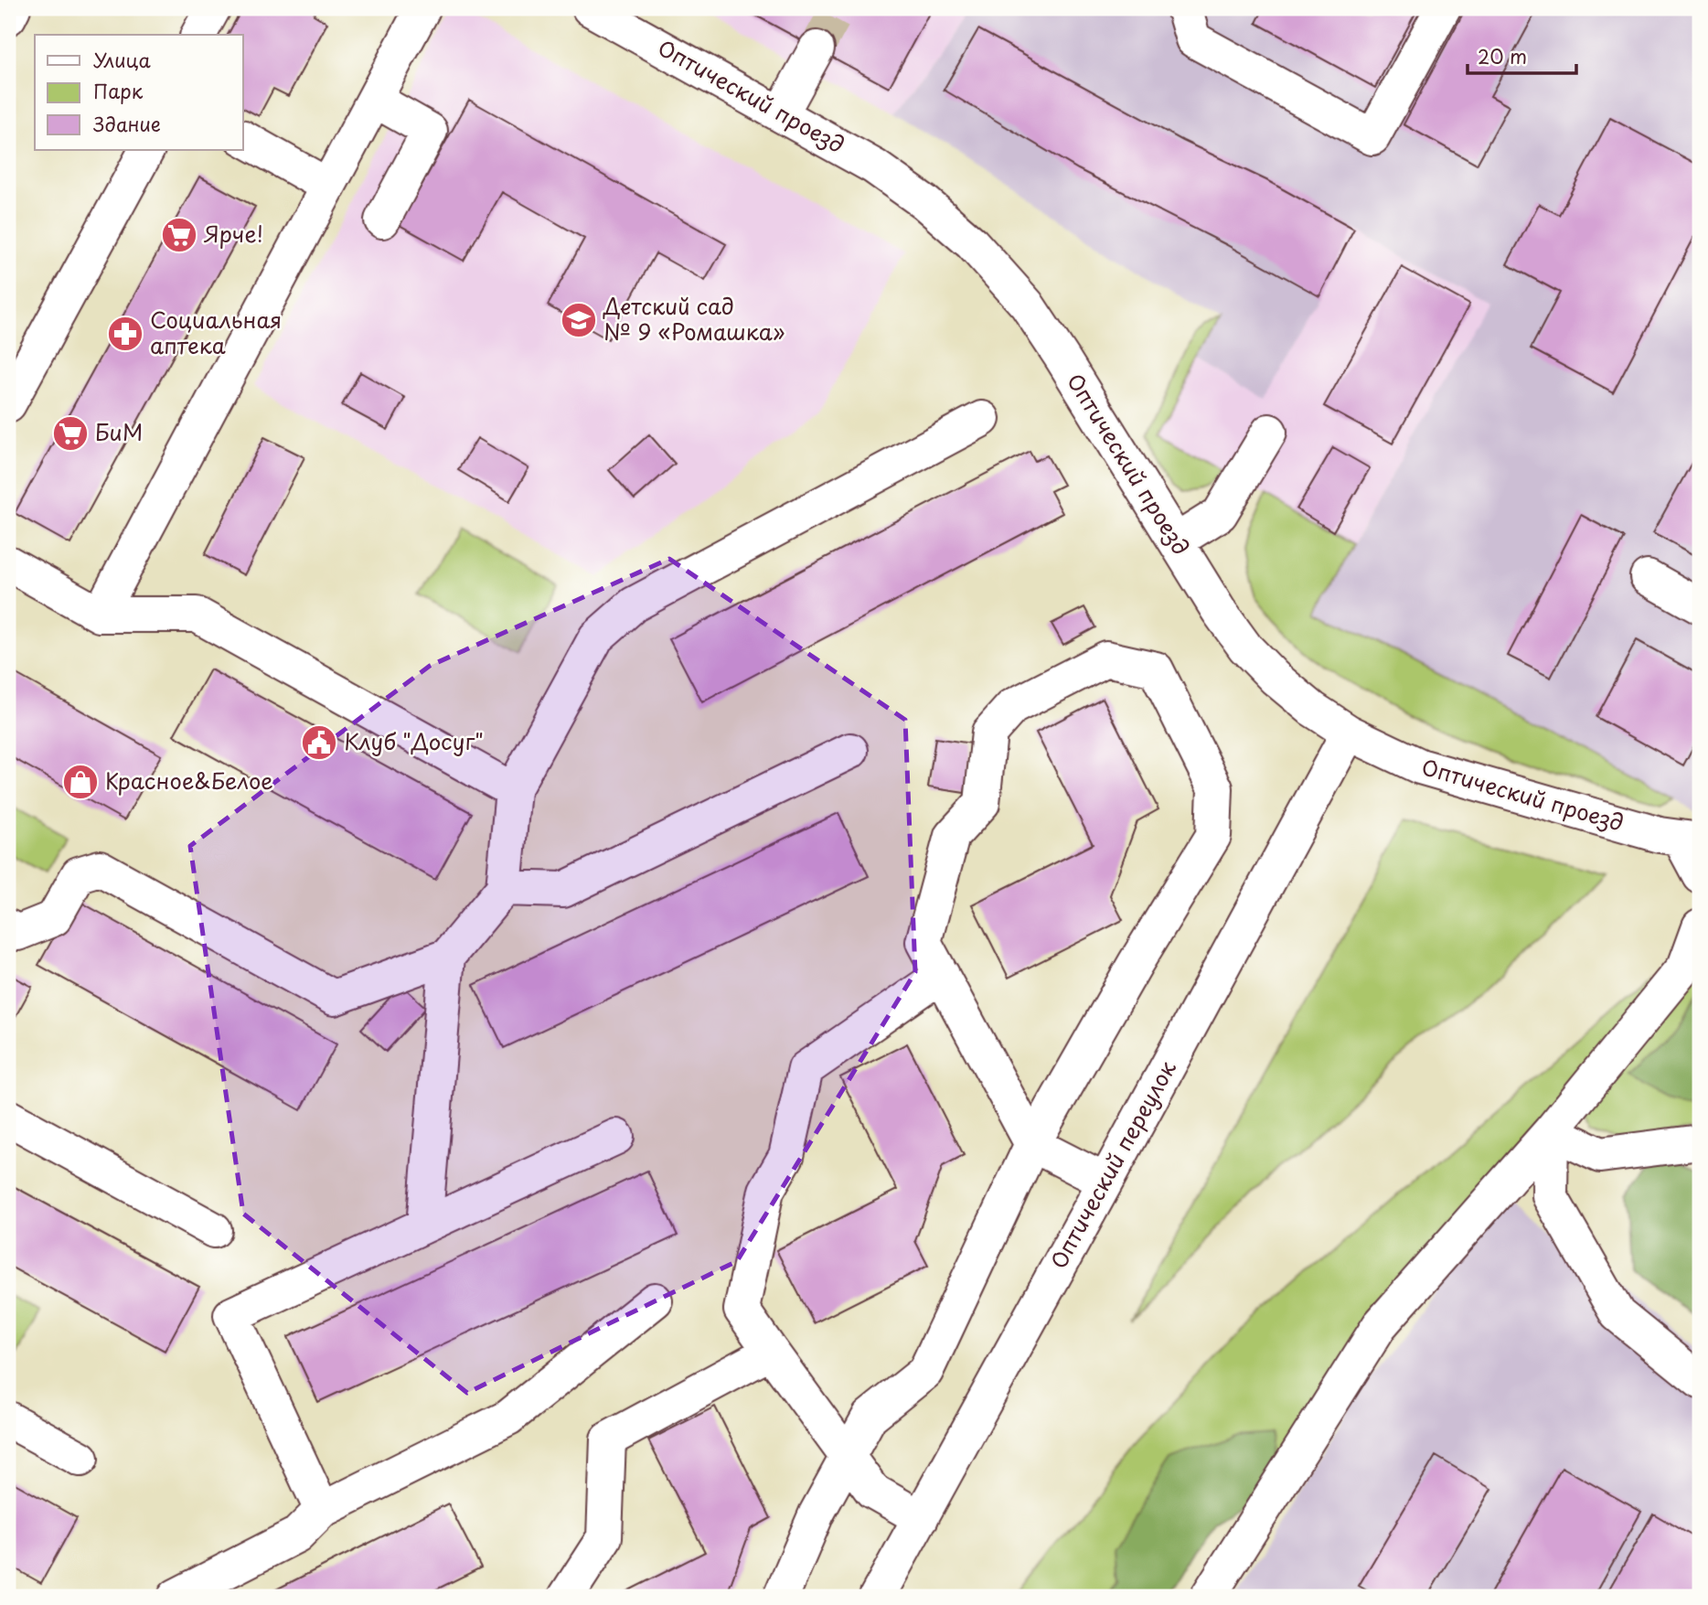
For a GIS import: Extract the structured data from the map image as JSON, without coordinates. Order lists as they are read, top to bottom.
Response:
{
  "streets": {
    "street": ["Оптический проезд", "Оптический переулок"]
  },
  "crossings": [
    ["Оптический проезд", "Оптический переулок"]
  ],
  "places": {
    "supermarket": ["Ярче!", "БиМ"],
    "school or university": ["Детский сад № 9 «Ромашка»"],
    "pharmacy": ["Социальная аптека"],
    "public building": ["Клуб \"Досуг\""],
    "shop": ["Красное&Белое"]
  },
  "legend": ["Улица", "Парк", "Здание"],
  "scale_bar": "20 m"
}
